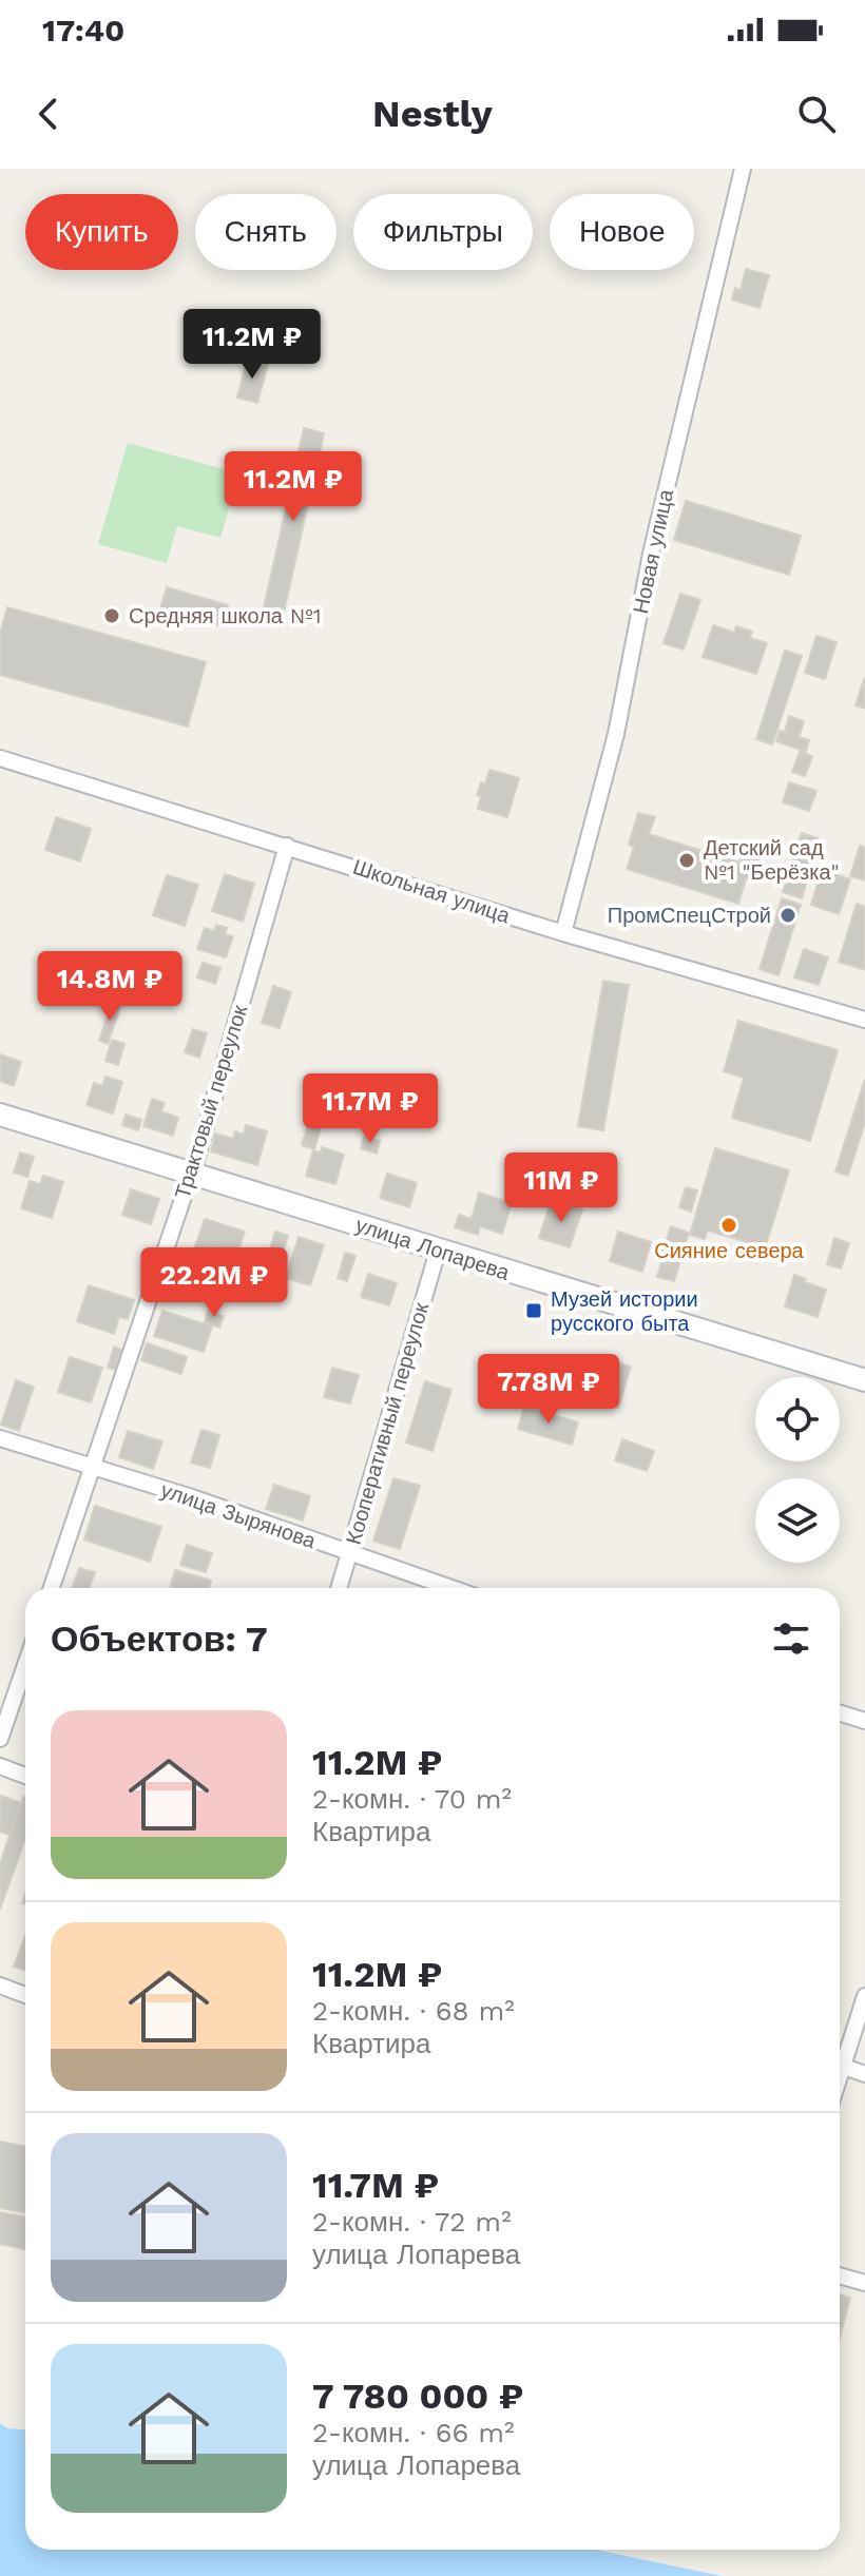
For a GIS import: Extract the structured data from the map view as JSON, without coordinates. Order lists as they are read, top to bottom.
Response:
{
  "streets": {
    "main road": ["улица Лопарева"],
    "street": [
      "Новая улица",
      "Школьная улица",
      "Трактовый переулок",
      "Кооперативный переулок",
      "улица Зырянова"
    ]
  },
  "crossings": [
    ["Новая улица", "Школьная улица"],
    ["Школьная улица", "Трактовый переулок"],
    ["Трактовый переулок", "улица Лопарева"],
    ["Трактовый переулок", "улица Зырянова"],
    ["улица Лопарева", "Кооперативный переулок"],
    ["Кооперативный переулок", "улица Зырянова"]
  ],
  "places": {
    "other": [
      "Средняя школа №1",
      "Детский сад №1 \"Берёзка\"",
      "ПромСпецСтрой",
      "Сияние севера"
    ],
    "transit": ["Музей истории русского быта"]
  },
  "page": {
    "status": "17:40",
    "header": "Nestly",
    "chip": [
      "Купить",
      "Снять",
      "Фильтры",
      "Новое"
    ],
    "price": [
      "11.2M ₽",
      "11.2M ₽",
      "14.8M ₽",
      "11.7M ₽",
      "11M ₽",
      "22.2M ₽",
      "7.78M ₽"
    ],
    "heading": "Объектов: 7",
    "list": [
      {
        "name": "11.2M ₽",
        "note": "2-комн. · 70 m² · Квартира"
      },
      {
        "name": "11.2M ₽",
        "note": "2-комн. · 68 m² · Квартира"
      },
      {
        "name": "11.7M ₽",
        "note": "2-комн. · 72 m² · улица Лопарева"
      },
      {
        "name": "7 780 000 ₽",
        "note": "2-комн. · 66 m² · улица Лопарева"
      }
    ]
  }
}
